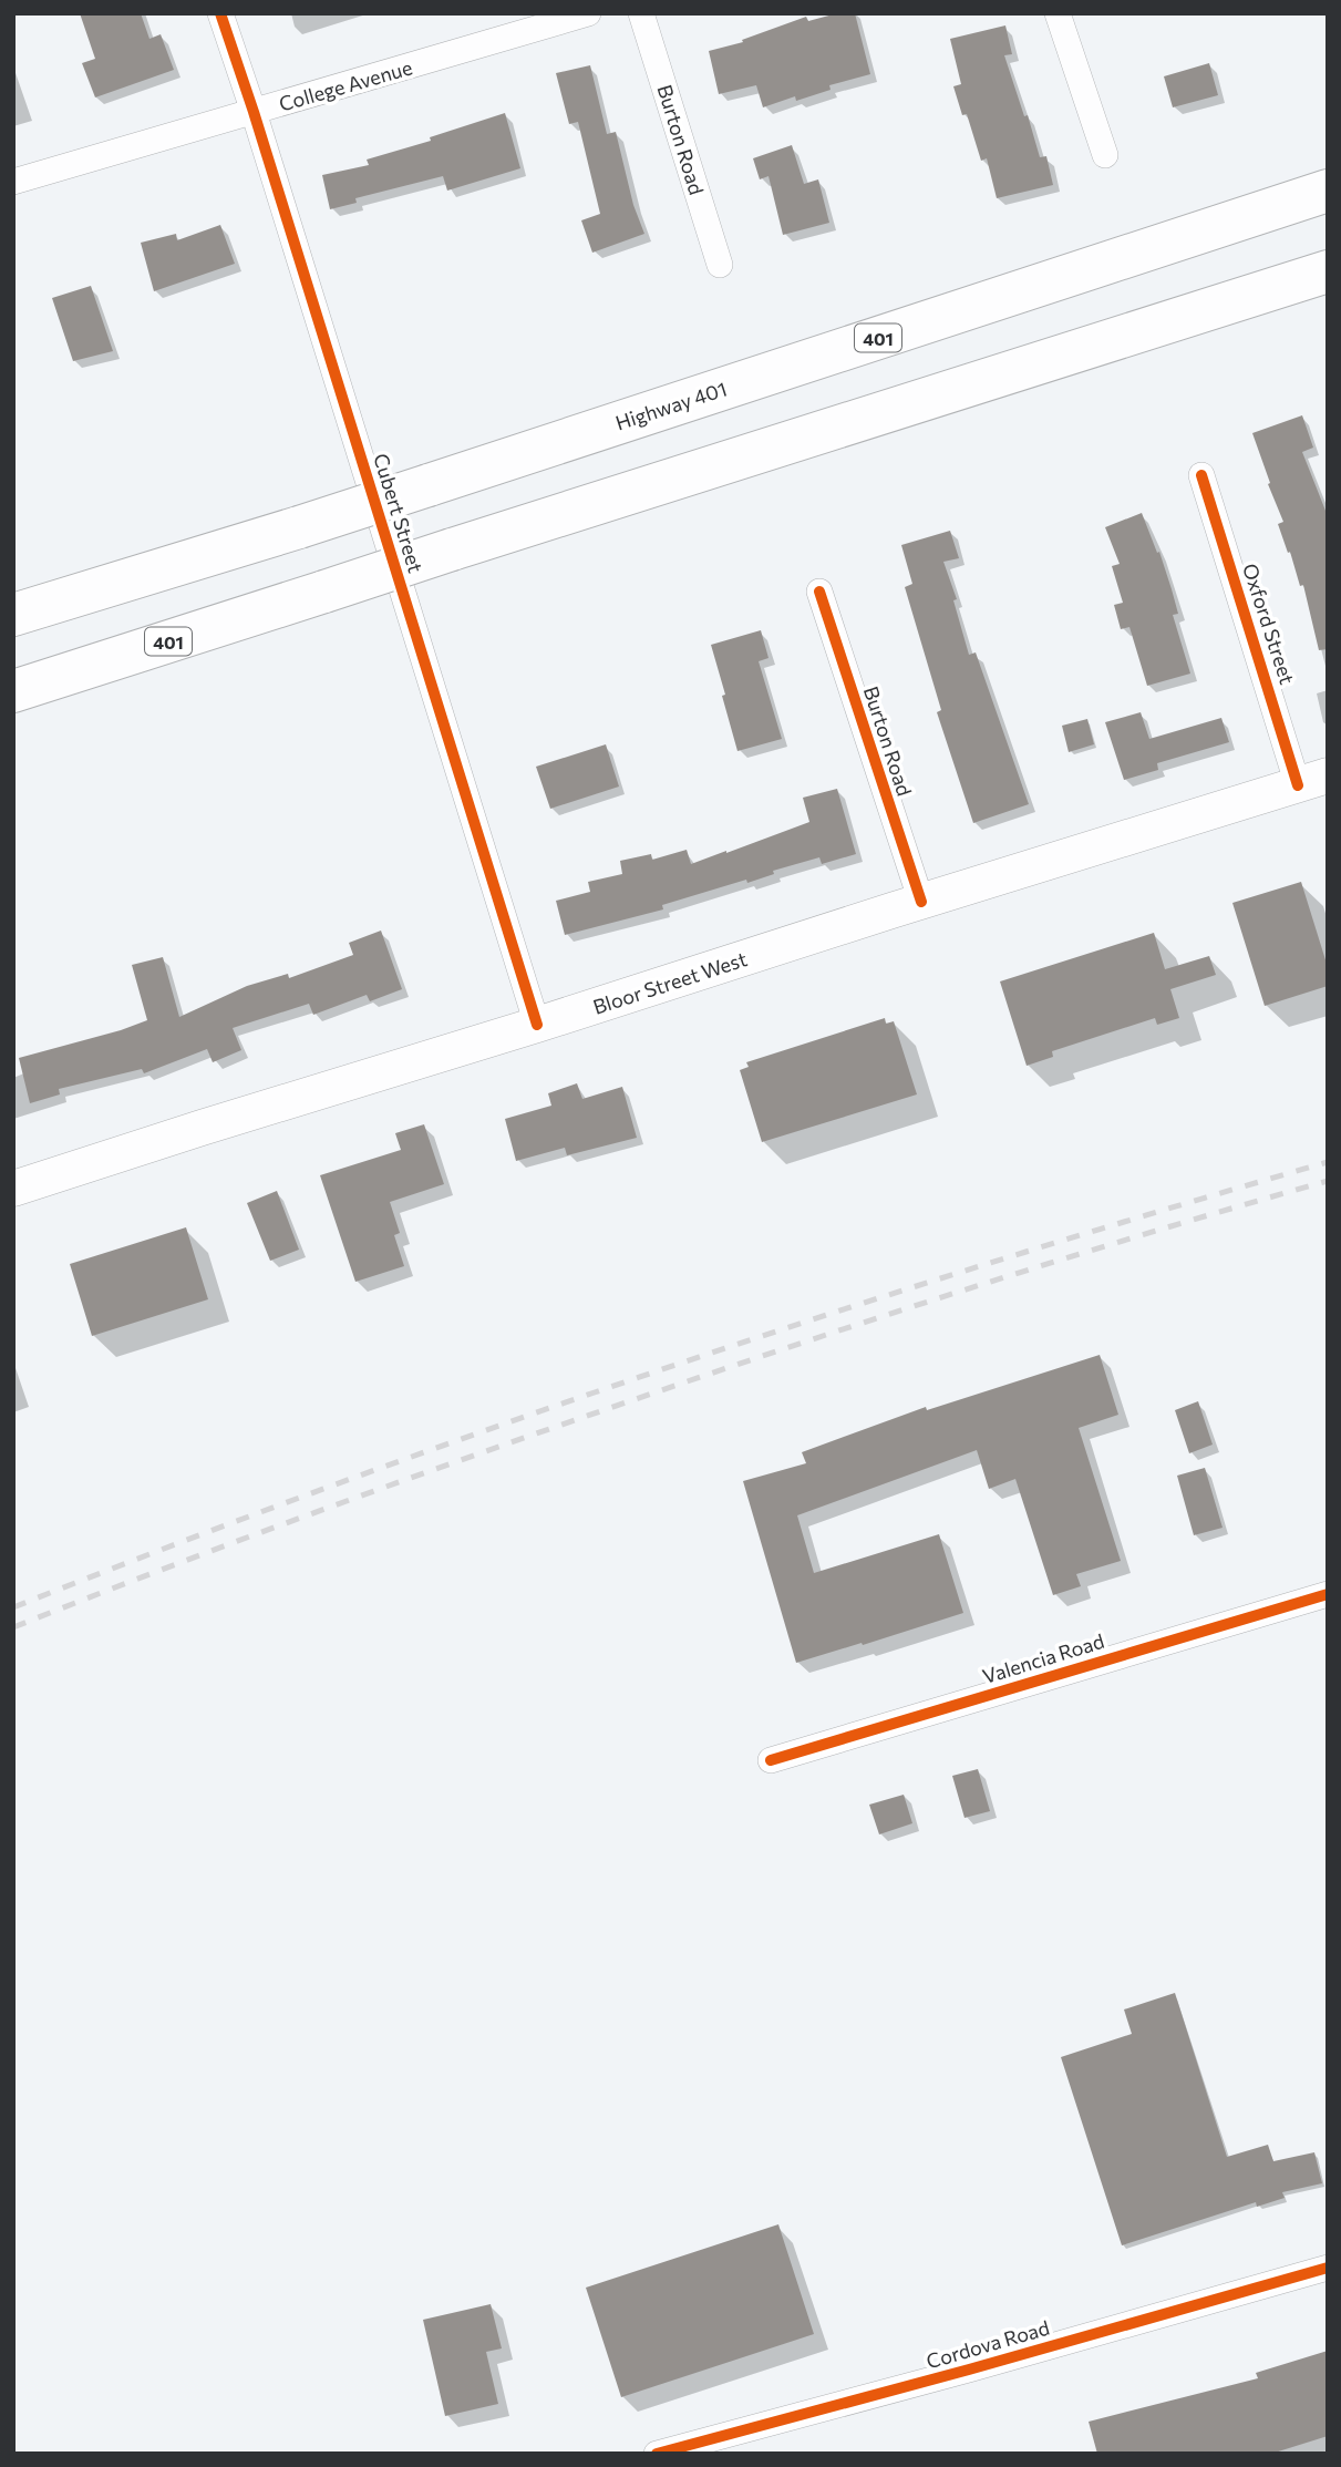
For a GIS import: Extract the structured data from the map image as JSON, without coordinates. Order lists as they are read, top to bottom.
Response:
{
  "streets": {
    "highway": ["401", "Highway 401"],
    "main road": ["Bloor Street West"],
    "street": [
      "College Avenue",
      "Burton Road",
      "Cubert Street",
      "Oxford Street",
      "Valencia Road",
      "Cordova Road"
    ]
  },
  "crossings": [
    ["College Avenue", "Cubert Street"],
    ["Burton Road", "Bloor Street West"],
    ["Cubert Street", "Bloor Street West"],
    ["Oxford Street", "Bloor Street West"]
  ]
}
